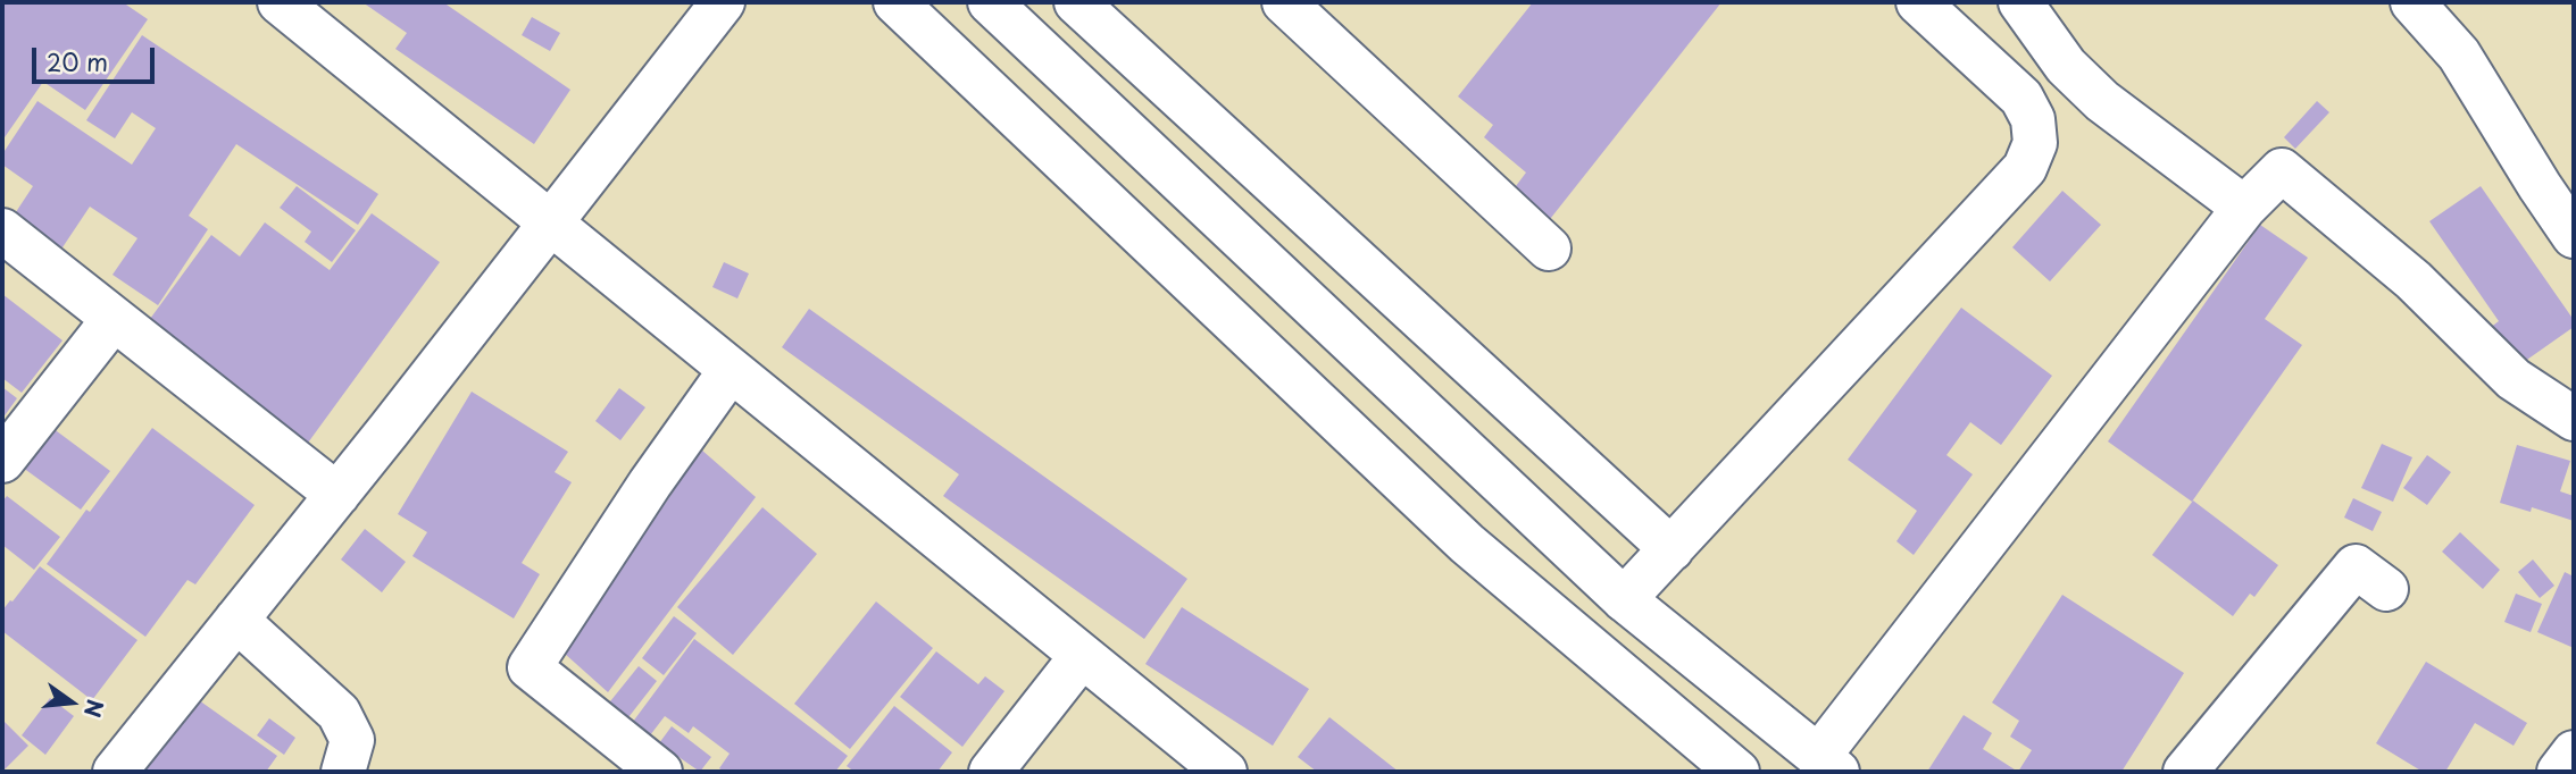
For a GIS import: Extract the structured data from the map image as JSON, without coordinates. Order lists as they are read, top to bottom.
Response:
{
  "scale_bar": "20 m",
  "north": "right"
}
